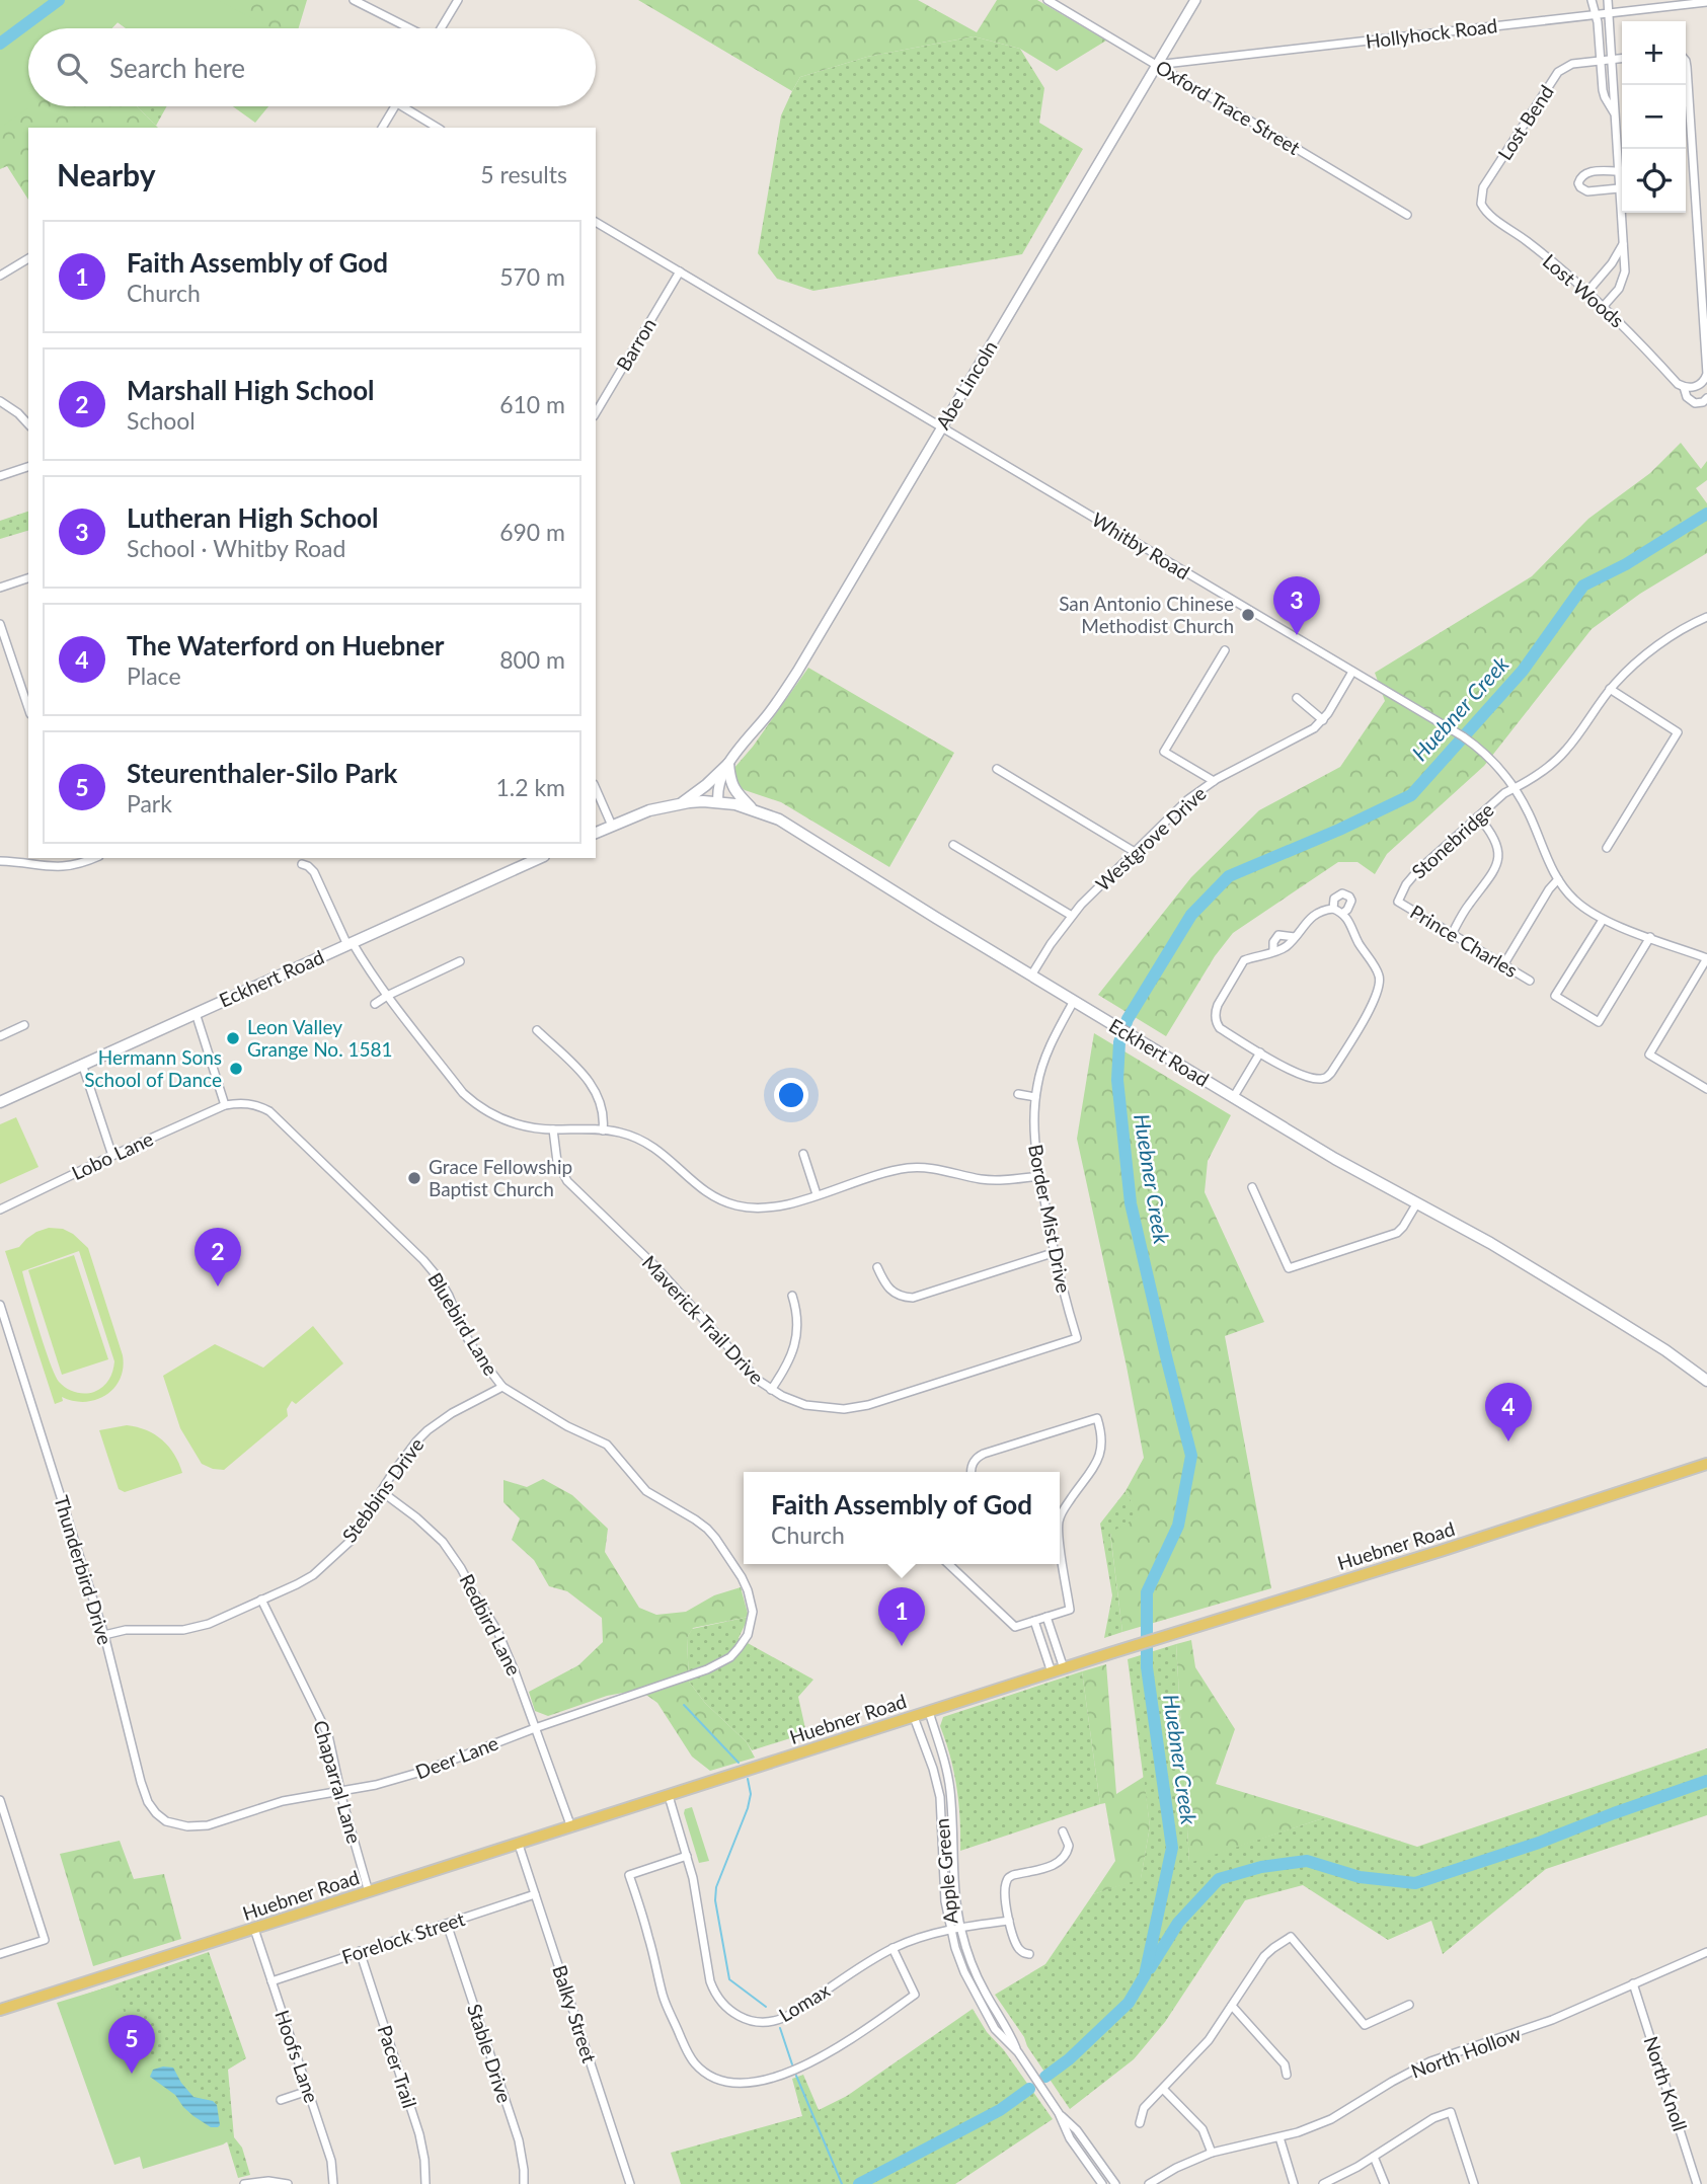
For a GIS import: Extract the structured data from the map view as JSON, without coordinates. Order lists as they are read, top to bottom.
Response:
{
  "streets": {
    "main road": ["Eckhert Road", "Huebner Road"],
    "street": [
      "Hollyhock Road",
      "Oxford Trace Street",
      "Lost Bend",
      "Lost Woods",
      "Barron",
      "Abe Lincoln",
      "Whitby Road",
      "Westgrove Drive",
      "Stonebridge",
      "Prince Charles",
      "Lobo Lane",
      "Border Mist Drive",
      "Maverick Trail Drive",
      "Bluebird Lane",
      "Stebbins Drive",
      "Thunderbird Drive",
      "Redbird Lane",
      "Deer Lane",
      "Chaparral Lane",
      "Apple Green",
      "Forelock Street",
      "Lomax",
      "Balky Street",
      "North Hollow",
      "Stable Drive",
      "Hoofs Lane",
      "Pacer Trail",
      "North Knoll"
    ]
  },
  "crossings": [
    ["Hollyhock Road", "Oxford Trace Street"],
    ["Hollyhock Road", "Abe Lincoln"],
    ["Oxford Trace Street", "Abe Lincoln"],
    ["Lost Bend", "Lost Woods"],
    ["Barron", "Whitby Road"],
    ["Abe Lincoln", "Whitby Road"],
    ["Abe Lincoln", "Eckhert Road"],
    ["Whitby Road", "Westgrove Drive"],
    ["Whitby Road", "Stonebridge"],
    ["Westgrove Drive", "Eckhert Road"],
    ["Stonebridge", "Prince Charles"],
    ["Eckhert Road", "Border Mist Drive"],
    ["Lobo Lane", "Bluebird Lane"],
    ["Border Mist Drive", "Maverick Trail Drive"],
    ["Bluebird Lane", "Stebbins Drive"],
    ["Bluebird Lane", "Deer Lane"],
    ["Stebbins Drive", "Thunderbird Drive"],
    ["Stebbins Drive", "Redbird Lane"],
    ["Stebbins Drive", "Chaparral Lane"],
    ["Huebner Road", "Redbird Lane"],
    ["Huebner Road", "Chaparral Lane"],
    ["Huebner Road", "Apple Green"],
    ["Huebner Road", "Lomax"],
    ["Huebner Road", "Balky Street"],
    ["Huebner Road", "Hoofs Lane"],
    ["Thunderbird Drive", "Deer Lane"],
    ["Redbird Lane", "Deer Lane"],
    ["Deer Lane", "Chaparral Lane"],
    ["Apple Green", "Lomax"],
    ["Forelock Street", "Balky Street"],
    ["Forelock Street", "Stable Drive"],
    ["Forelock Street", "Hoofs Lane"],
    ["Forelock Street", "Pacer Trail"],
    ["North Hollow", "North Knoll"]
  ],
  "water": ["Huebner Creek"],
  "places": [
    "San Antonio Chinese Methodist Church",
    "Leon Valley Grange No. 1581",
    "Hermann Sons School of Dance",
    "Grace Fellowship Baptist Church"
  ],
  "page": {
    "map_buttons": ["+", "−"],
    "search": "Search here",
    "heading": ["Nearby", "5 results"],
    "list": [
      {
        "mark": "1",
        "name": "Faith Assembly of God",
        "note": "Church",
        "value": "570 m"
      },
      {
        "mark": "2",
        "name": "Marshall High School",
        "note": "School",
        "value": "610 m"
      },
      {
        "mark": "3",
        "name": "Lutheran High School",
        "note": "School · Whitby Road",
        "value": "690 m"
      },
      {
        "mark": "4",
        "name": "The Waterford on Huebner",
        "note": "Place",
        "value": "800 m"
      },
      {
        "mark": "5",
        "name": "Steurenthaler-Silo Park",
        "note": "Park",
        "value": "1.2 km"
      }
    ],
    "pins": [
      "3",
      "2",
      "4",
      "1",
      "5"
    ],
    "popup": ["Faith Assembly of God", "Church"]
  }
}
